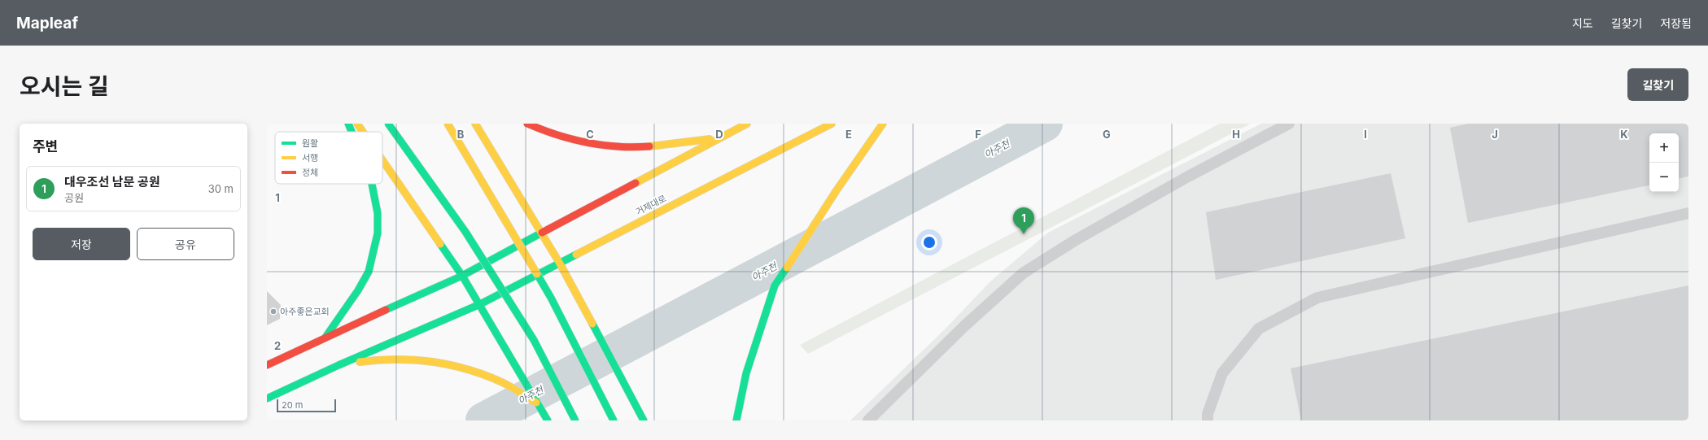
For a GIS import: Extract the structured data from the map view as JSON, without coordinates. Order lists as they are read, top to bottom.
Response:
{
  "streets": {
    "main road": ["거제대로"]
  },
  "water": ["아주천"],
  "places": ["아주좋은교회"],
  "legend": ["원활", "서행", "정체"],
  "scale_bar": "20 m",
  "page": {
    "header": "Mapleaf",
    "nav": ["지도", "길찾기", "저장됨"],
    "title": "오시는 길",
    "buttons": [
      "길찾기",
      ["저장", "공유"]
    ],
    "heading": "주변",
    "map_buttons": ["+", "−"],
    "list": [
      {
        "mark": "1",
        "name": "대우조선 남문 공원",
        "note": "공원",
        "value": "30 m"
      }
    ],
    "pins": "1",
    "scale": "20 m"
  },
  "grid": {
    "columns": [
      "B",
      "C",
      "D",
      "E",
      "F",
      "G",
      "H",
      "I",
      "J",
      "K"
    ],
    "rows": ["1", "2"]
  }
}
